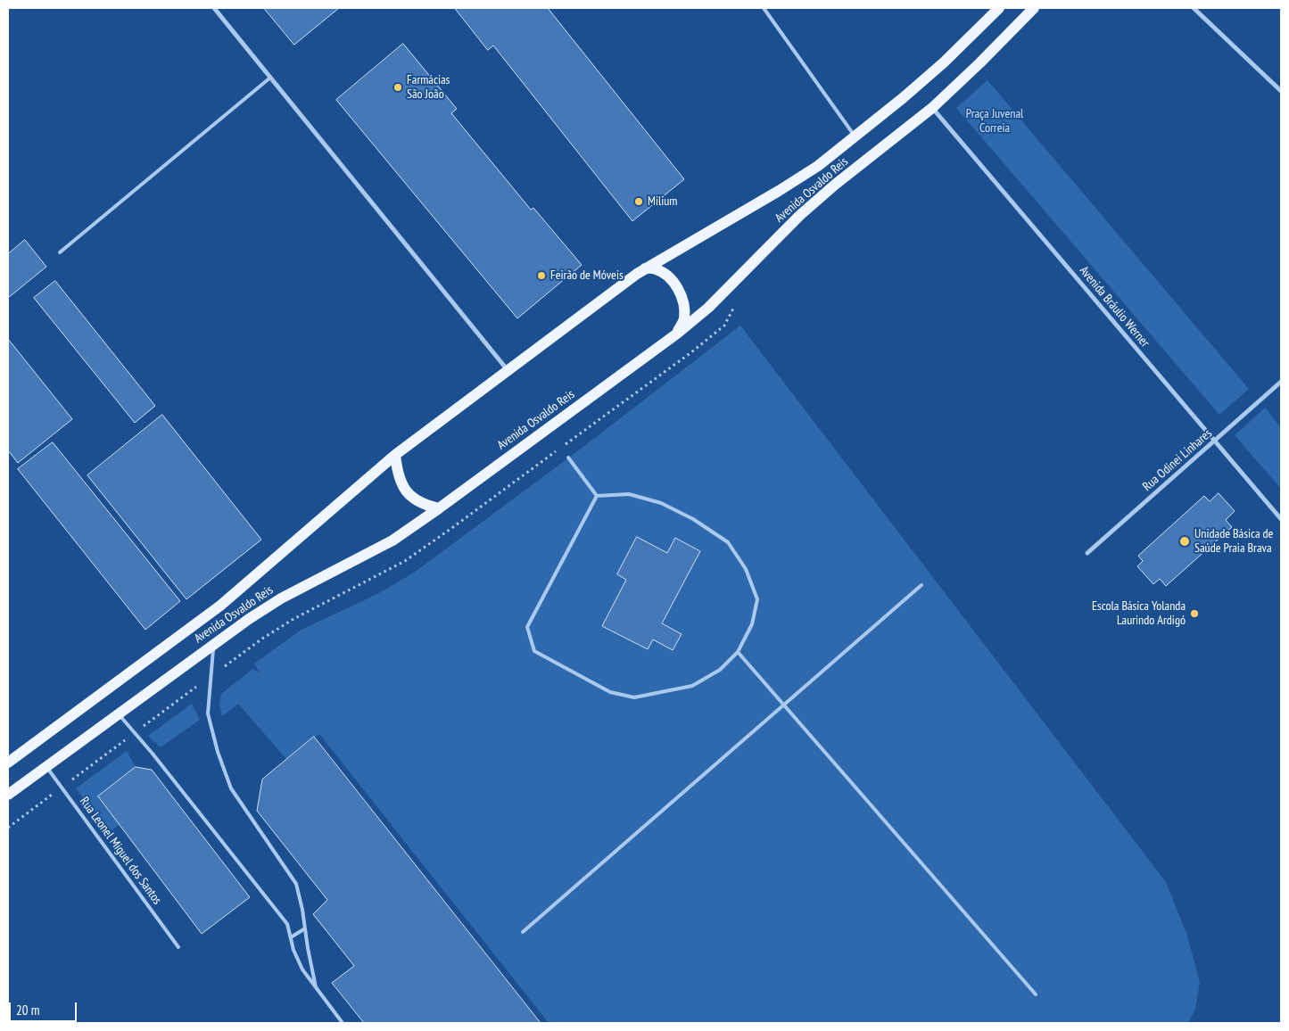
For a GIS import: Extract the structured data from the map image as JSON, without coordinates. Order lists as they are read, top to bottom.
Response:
{
  "streets": {
    "main road": ["Avenida Osvaldo Reis"],
    "street": ["Avenida Bráulio Werner", "Rua Odinei Linhares"],
    "lane": ["Rua Leonel Miguel dos Santos"]
  },
  "crossings": [
    ["Avenida Osvaldo Reis", "Avenida Bráulio Werner"],
    ["Avenida Osvaldo Reis", "Rua Leonel Miguel dos Santos"],
    ["Avenida Bráulio Werner", "Rua Odinei Linhares"]
  ],
  "parks": ["Praça Juvenal Correia"],
  "places": [
    "Farmácias São João",
    "Milium",
    "Feirão de Móveis",
    "Unidade Básica de Saúde Praia Brava",
    "Escola Básica Yolanda Laurindo Ardigó"
  ],
  "scale_bar": "20 m"
}
